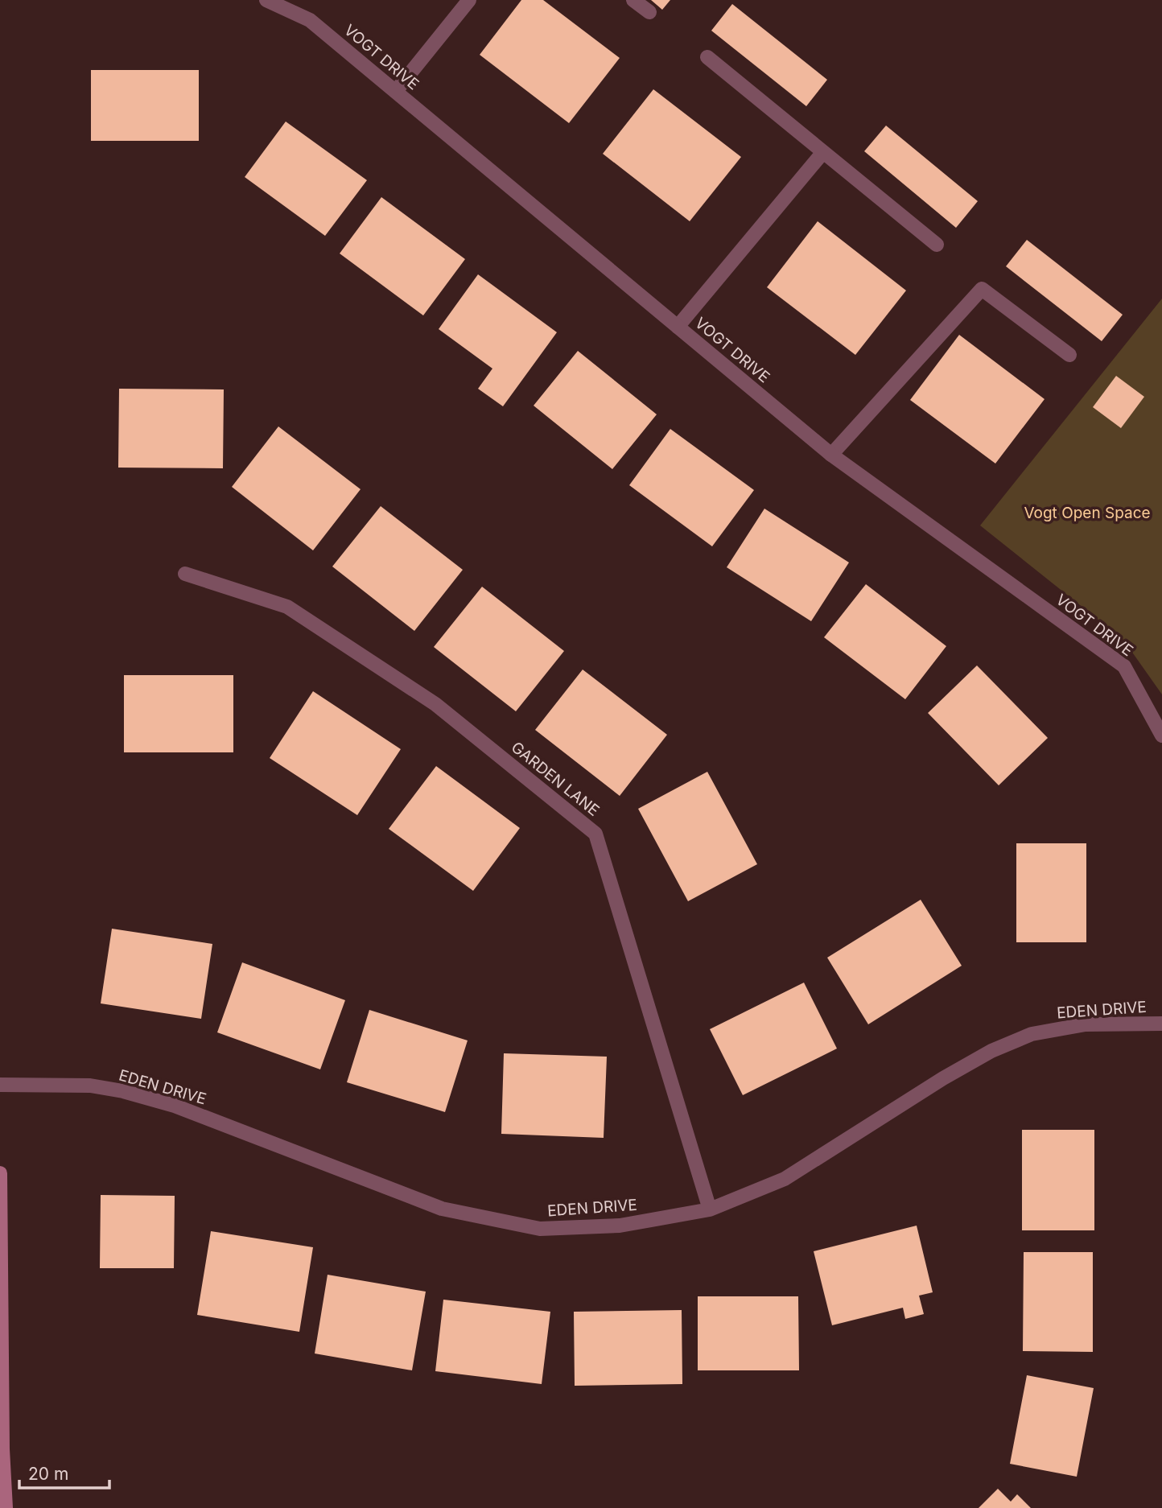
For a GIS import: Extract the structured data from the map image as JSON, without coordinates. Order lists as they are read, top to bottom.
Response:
{
  "streets": {
    "street": ["VOGT DRIVE", "GARDEN LANE", "EDEN DRIVE"]
  },
  "crossings": [
    ["GARDEN LANE", "EDEN DRIVE"]
  ],
  "parks": ["Vogt Open Space"],
  "scale_bar": "20 m"
}
